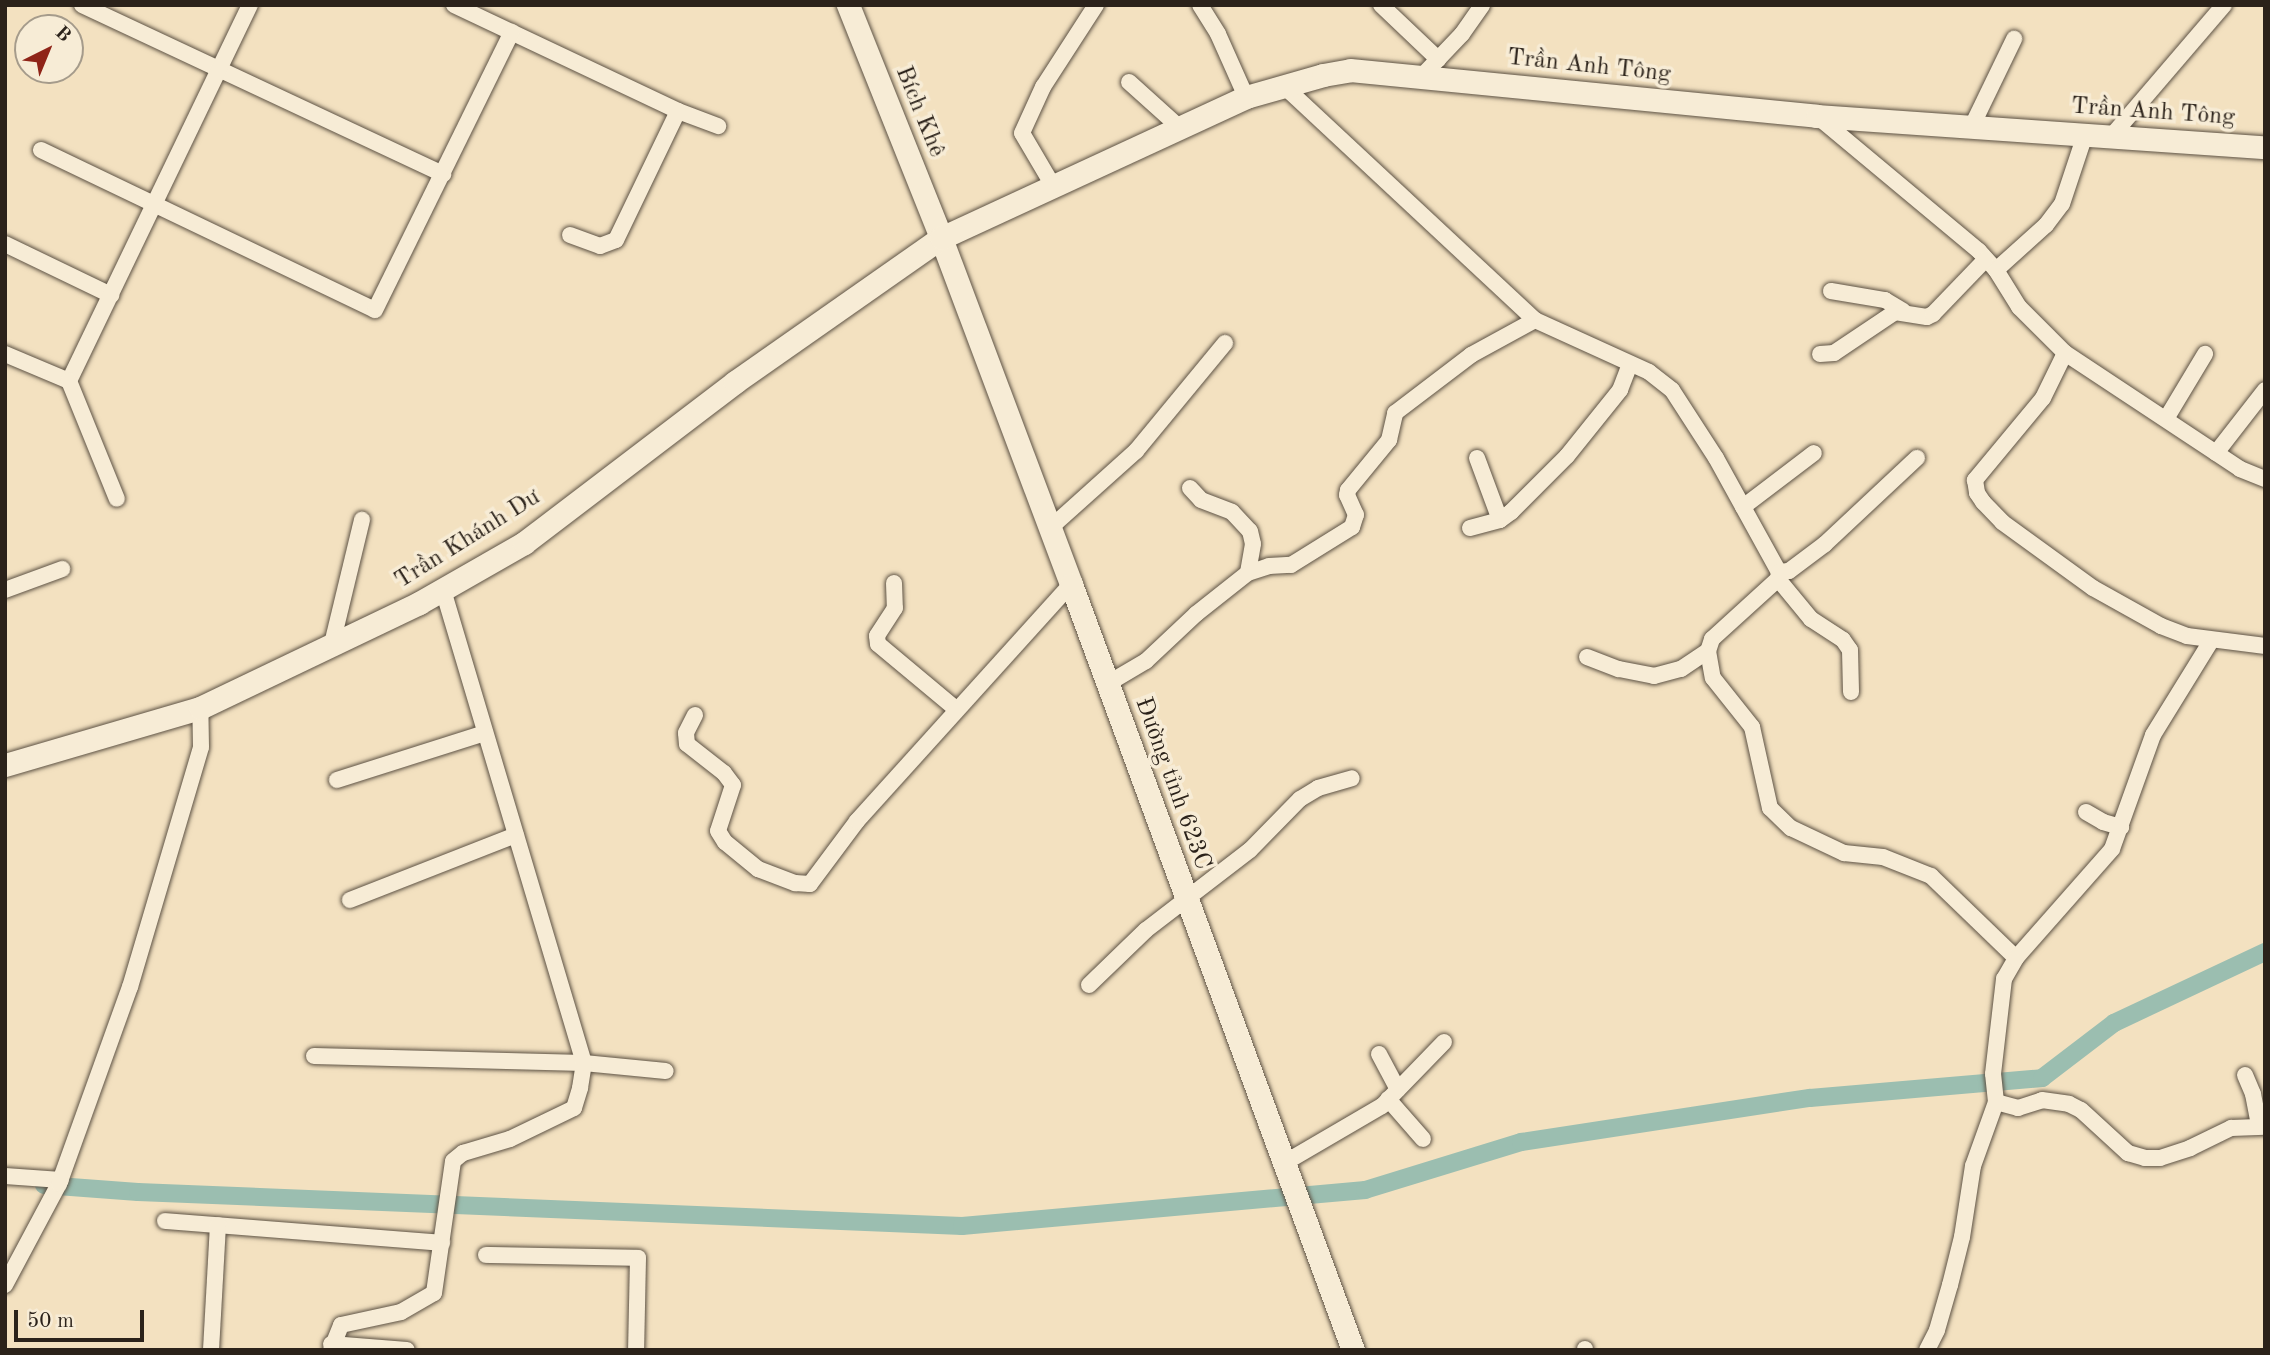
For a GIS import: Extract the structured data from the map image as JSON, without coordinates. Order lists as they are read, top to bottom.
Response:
{
  "streets": {
    "street": [
      "Trần Anh Tông",
      "Bích Khê",
      "Trần Khánh Dư",
      "Đường tỉnh 623C"
    ]
  },
  "crossings": [
    ["Trần Anh Tông", "Bích Khê"],
    ["Trần Anh Tông", "Trần Khánh Dư"],
    ["Trần Anh Tông", "Đường tỉnh 623C"],
    ["Bích Khê", "Trần Khánh Dư"],
    ["Bích Khê", "Đường tỉnh 623C"],
    ["Trần Khánh Dư", "Đường tỉnh 623C"]
  ],
  "scale_bar": "50 m",
  "north": "top right"
}
